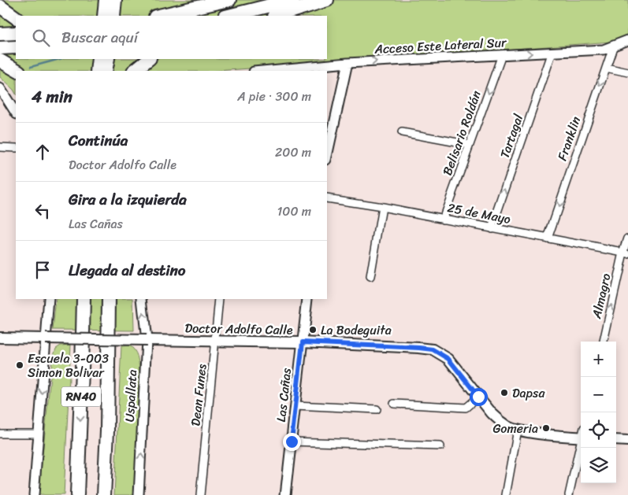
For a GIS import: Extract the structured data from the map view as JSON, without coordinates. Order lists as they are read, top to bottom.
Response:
{
  "streets": {
    "highway": ["RN40"],
    "main road": ["Doctor Adolfo Calle"],
    "street": [
      "Acceso Este Lateral Sur",
      "Belisario Roldán",
      "Tartagal",
      "Franklin",
      "25 de Mayo",
      "Almagro",
      "Dean Funes",
      "Las Cañas",
      "Uspallata"
    ]
  },
  "crossings": [
    ["Acceso Este Lateral Sur", "Belisario Roldán"],
    ["Acceso Este Lateral Sur", "Tartagal"],
    ["Acceso Este Lateral Sur", "Franklin"],
    ["Belisario Roldán", "25 de Mayo"],
    ["Tartagal", "25 de Mayo"],
    ["Franklin", "25 de Mayo"],
    ["25 de Mayo", "Almagro"],
    ["Doctor Adolfo Calle", "Dean Funes"],
    ["Doctor Adolfo Calle", "Las Cañas"],
    ["Doctor Adolfo Calle", "Uspallata"]
  ],
  "one_way": [
    "Acceso Este Lateral Sur",
    "Belisario Roldán",
    "Tartagal",
    "Franklin",
    "Almagro",
    "Uspallata"
  ],
  "places": [
    "La Bodeguita",
    "Escuela 3-003 Simon Bolivar",
    "Dapsa",
    "Gomeria"
  ],
  "page": {
    "search": "Buscar aquí",
    "heading": ["4 min", "A pie · 300 m"],
    "list": [
      ["Continúa", "Doctor Adolfo Calle", "200 m"],
      ["Gira a la izquierda", "Las Cañas", "100 m"],
      "Llegada al destino"
    ],
    "map_buttons": ["+", "−"]
  }
}
